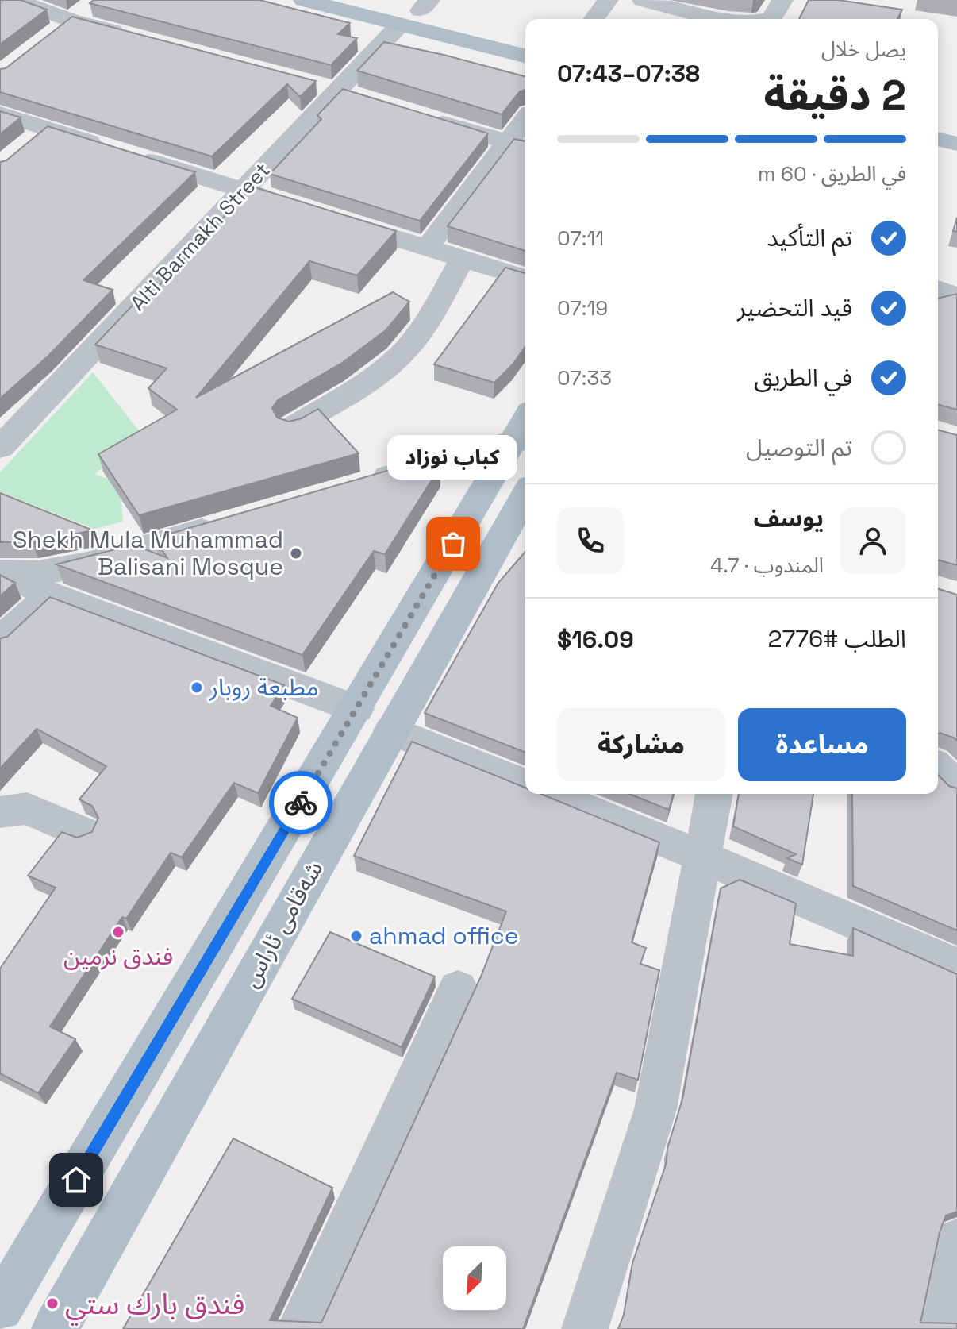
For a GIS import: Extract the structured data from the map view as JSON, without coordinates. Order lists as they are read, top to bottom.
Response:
{
  "streets": {
    "main road": ["شەقامی ئاراس"],
    "street": ["Alti Barmakh Street"]
  },
  "places": [
    "كباب نوزاد",
    "Shekh Mula Muhammad Balisani Mosque",
    "مطبعة روبار",
    "فندق نرمين",
    "ahmad office",
    "فندق بارك ستي"
  ],
  "north": "bottom left",
  "page": {
    "heading": ["2 دقيقة", "يصل خلال", "07:38–07:43"],
    "panel": [
      "يوسف",
      "المندوب · 4.7",
      "الطلب #2776",
      "$16.09"
    ],
    "bar": "في الطريق · 60 m",
    "list": [
      ["تم التأكيد", "07:11"],
      ["قيد التحضير", "07:19"],
      ["في الطريق", "07:33"],
      "تم التوصيل"
    ],
    "bubble": "كباب نوزاد",
    "buttons": ["مساعدة", "مشاركة"]
  }
}
